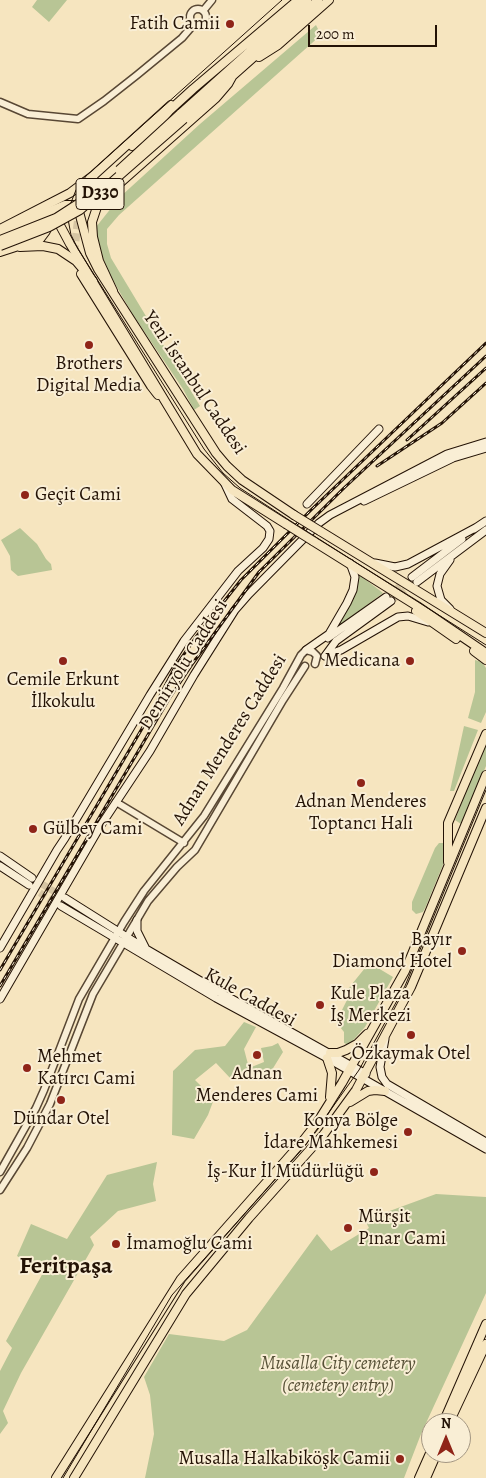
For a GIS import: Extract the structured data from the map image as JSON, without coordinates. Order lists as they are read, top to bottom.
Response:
{
  "streets": {
    "main road": [
      "D330",
      "Yeni İstanbul Caddesi",
      "Demiryolu Caddesi",
      "Kule Caddesi"
    ],
    "street": ["Adnan Menderes Caddesi"]
  },
  "crossings": [
    ["Yeni İstanbul Caddesi", "Demiryolu Caddesi"],
    ["Adnan Menderes Caddesi", "Kule Caddesi"]
  ],
  "districts": ["Feritpaşa"],
  "parks": ["Musalla City cemetery (cemetery entry)"],
  "places": [
    "Fatih Camii",
    "Brothers Digital Media",
    "Geçit Cami",
    "Cemile Erkunt İlkokulu",
    "Medicana",
    "Adnan Menderes Toptancı Hali",
    "Gülbey Cami",
    "Bayır Diamond Hotel",
    "Kule Plaza İş Merkezi",
    "Özkaymak Otel",
    "Adnan Menderes Cami",
    "Mehmet Katırcı Cami",
    "Dündar Otel",
    "Konya Bölge İdare Mahkemesi",
    "İş-Kur İl Müdürlüğü",
    "Mürşit Pınar Cami",
    "İmamoğlu Cami",
    "Musalla Halkabiköşk Camii"
  ],
  "scale_bar": "200 m",
  "north": "top"
}
